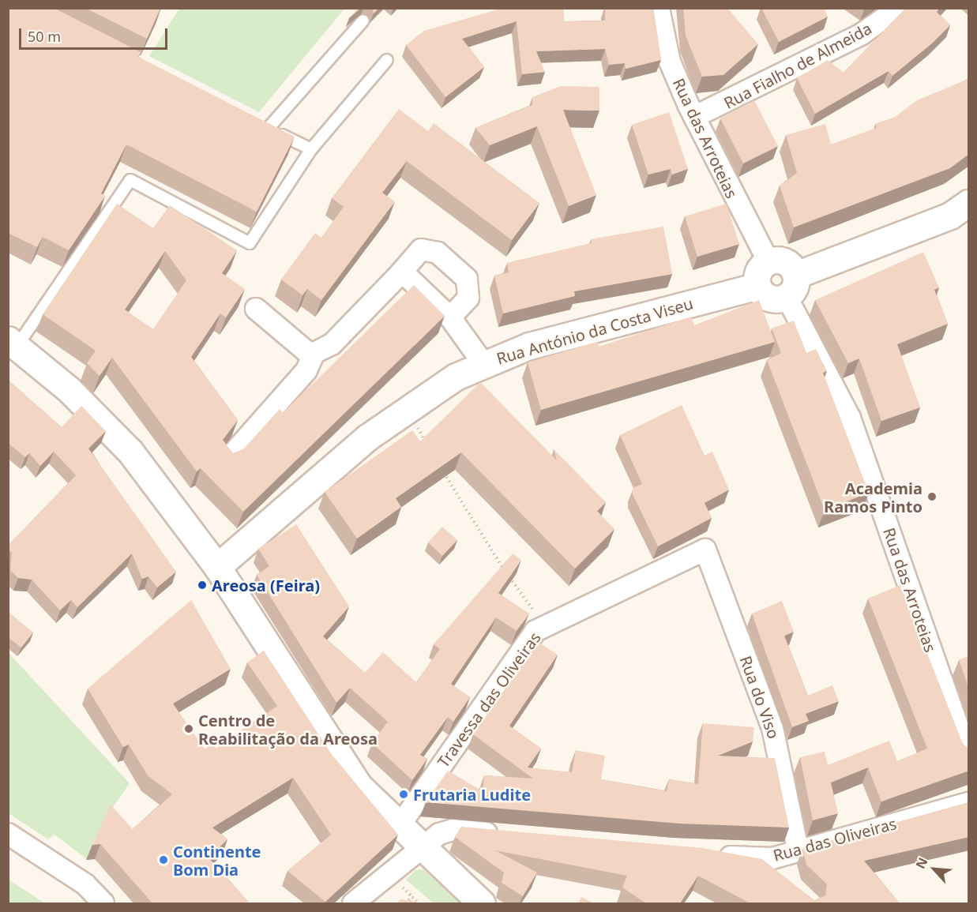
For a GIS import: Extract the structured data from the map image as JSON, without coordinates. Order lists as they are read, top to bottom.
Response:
{
  "streets": {
    "street": [
      "Rua Fialho de Almeida",
      "Rua das Arroteias",
      "Rua António da Costa Viseu",
      "Rua do Viso",
      "Travessa das Oliveiras",
      "Rua das Oliveiras"
    ]
  },
  "crossings": [
    ["Rua Fialho de Almeida", "Rua das Arroteias"],
    ["Rua das Arroteias", "Rua António da Costa Viseu"],
    ["Rua do Viso", "Travessa das Oliveiras"],
    ["Rua do Viso", "Rua das Oliveiras"]
  ],
  "places": [
    "Academia Ramos Pinto",
    "Areosa (Feira)",
    "Centro de Reabilitação da Areosa",
    "Frutaria Ludite",
    "Continente Bom Dia"
  ],
  "scale_bar": "50 m",
  "north": "top left"
}
